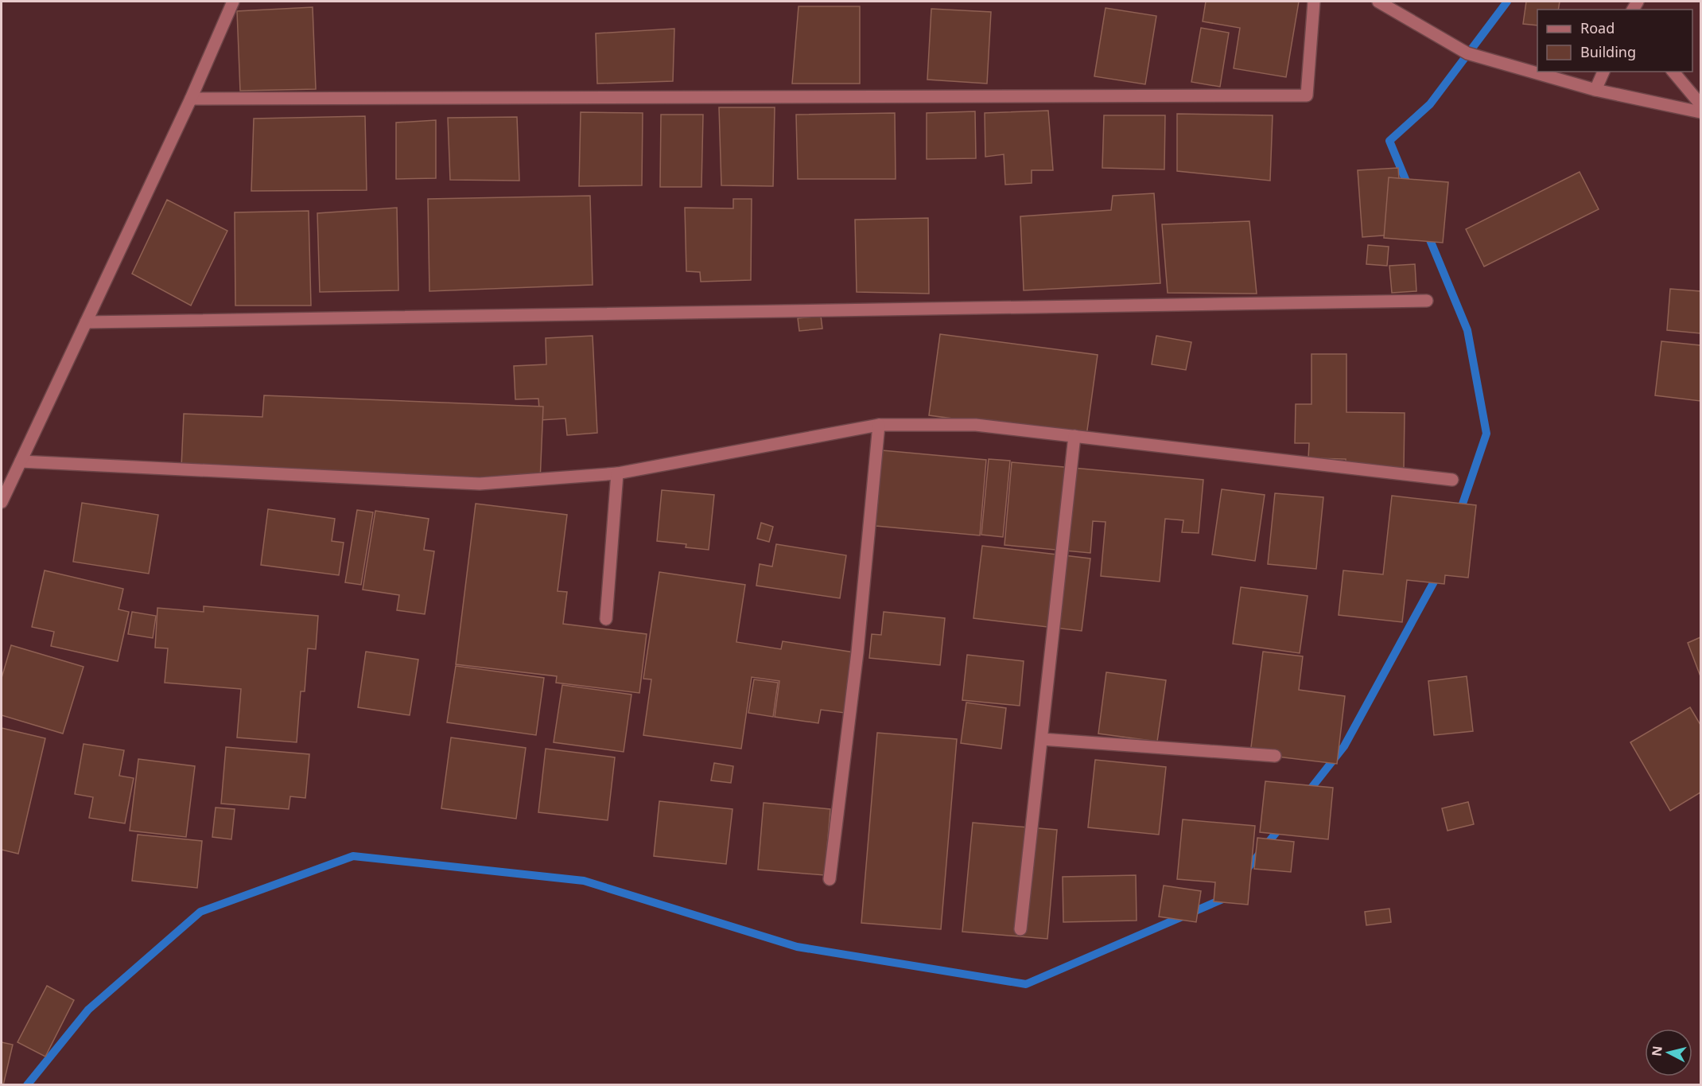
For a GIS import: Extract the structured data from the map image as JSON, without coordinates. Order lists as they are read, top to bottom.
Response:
{
  "legend": ["Road", "Building"],
  "north": "left"
}
